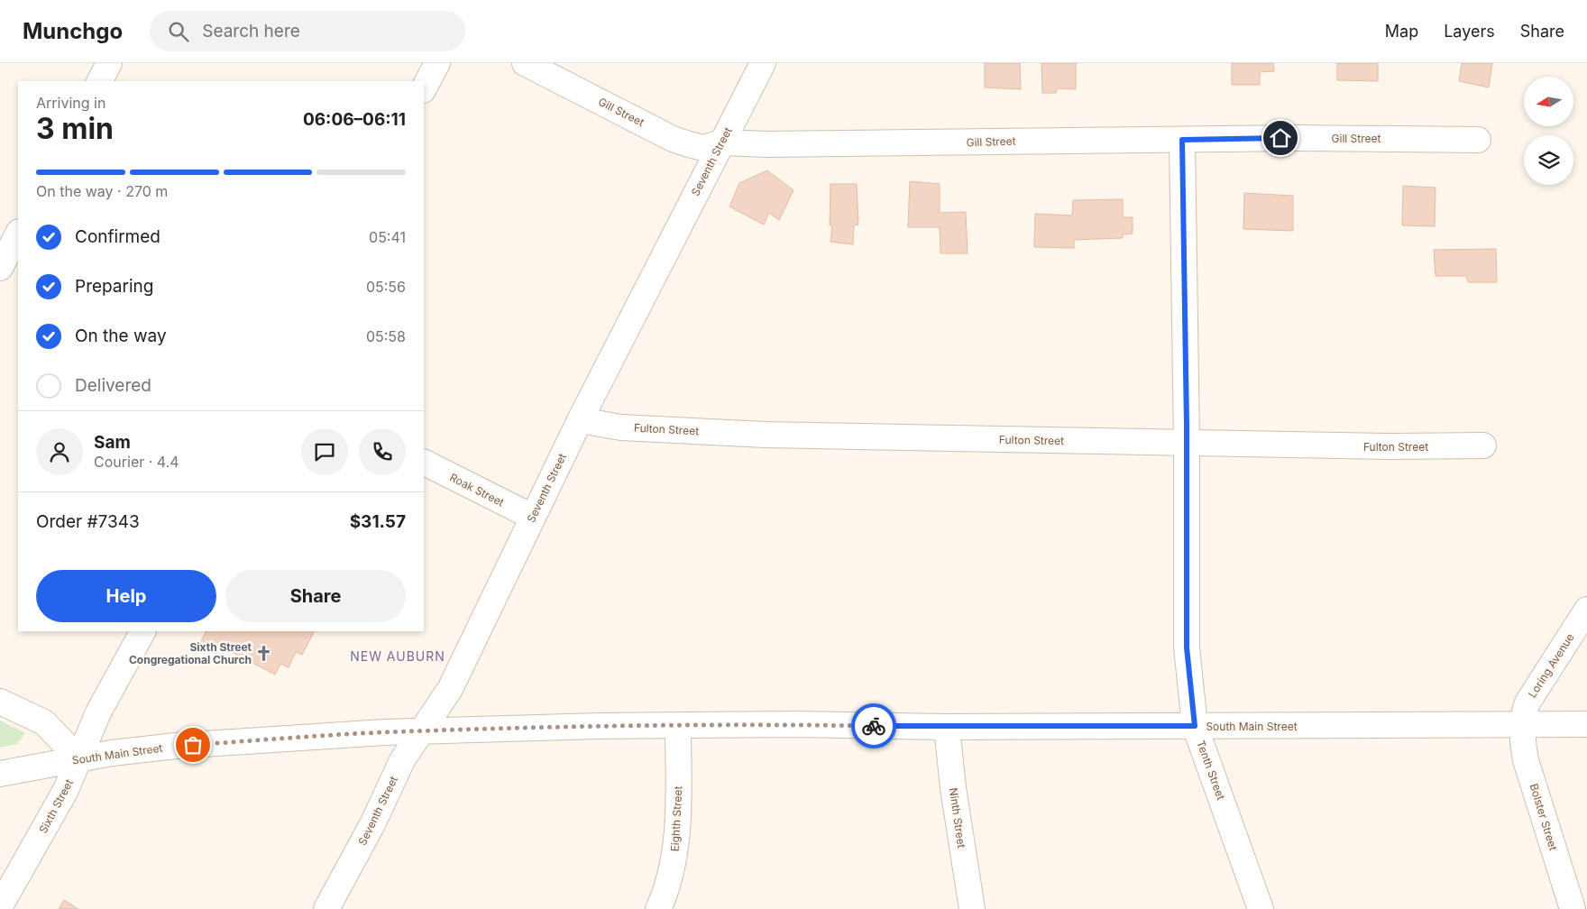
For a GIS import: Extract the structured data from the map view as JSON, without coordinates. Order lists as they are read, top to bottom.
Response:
{
  "streets": {
    "street": [
      "Gill Street",
      "Seventh Street",
      "Fulton Street",
      "Roak Street",
      "Loring Avenue",
      "South Main Street",
      "Tenth Street",
      "Sixth Street",
      "Bolster Street",
      "Ninth Street",
      "Eighth Street"
    ]
  },
  "crossings": [
    ["Gill Street", "Seventh Street"],
    ["Gill Street", "Tenth Street"],
    ["Seventh Street", "Fulton Street"],
    ["Seventh Street", "Roak Street"],
    ["Seventh Street", "South Main Street"],
    ["Fulton Street", "Tenth Street"],
    ["Loring Avenue", "South Main Street"],
    ["Loring Avenue", "Bolster Street"],
    ["South Main Street", "Tenth Street"],
    ["South Main Street", "Sixth Street"],
    ["South Main Street", "Bolster Street"],
    ["South Main Street", "Ninth Street"],
    ["South Main Street", "Eighth Street"]
  ],
  "districts": ["NEW AUBURN"],
  "places": {
    "church": ["Sixth Street Congregational Church"]
  },
  "north": "left",
  "page": {
    "header": "Munchgo",
    "search": "Search here",
    "nav": ["Map", "Layers", "Share"],
    "heading": ["3 min", "Arriving in", "06:06–06:11"],
    "panel": [
      "Sam",
      "Courier · 4.4",
      "Order #7343",
      "$31.57"
    ],
    "bar": "On the way · 270 m",
    "list": [
      ["Confirmed", "05:41"],
      ["Preparing", "05:56"],
      ["On the way", "05:58"],
      "Delivered"
    ],
    "buttons": ["Help", "Share"]
  }
}
